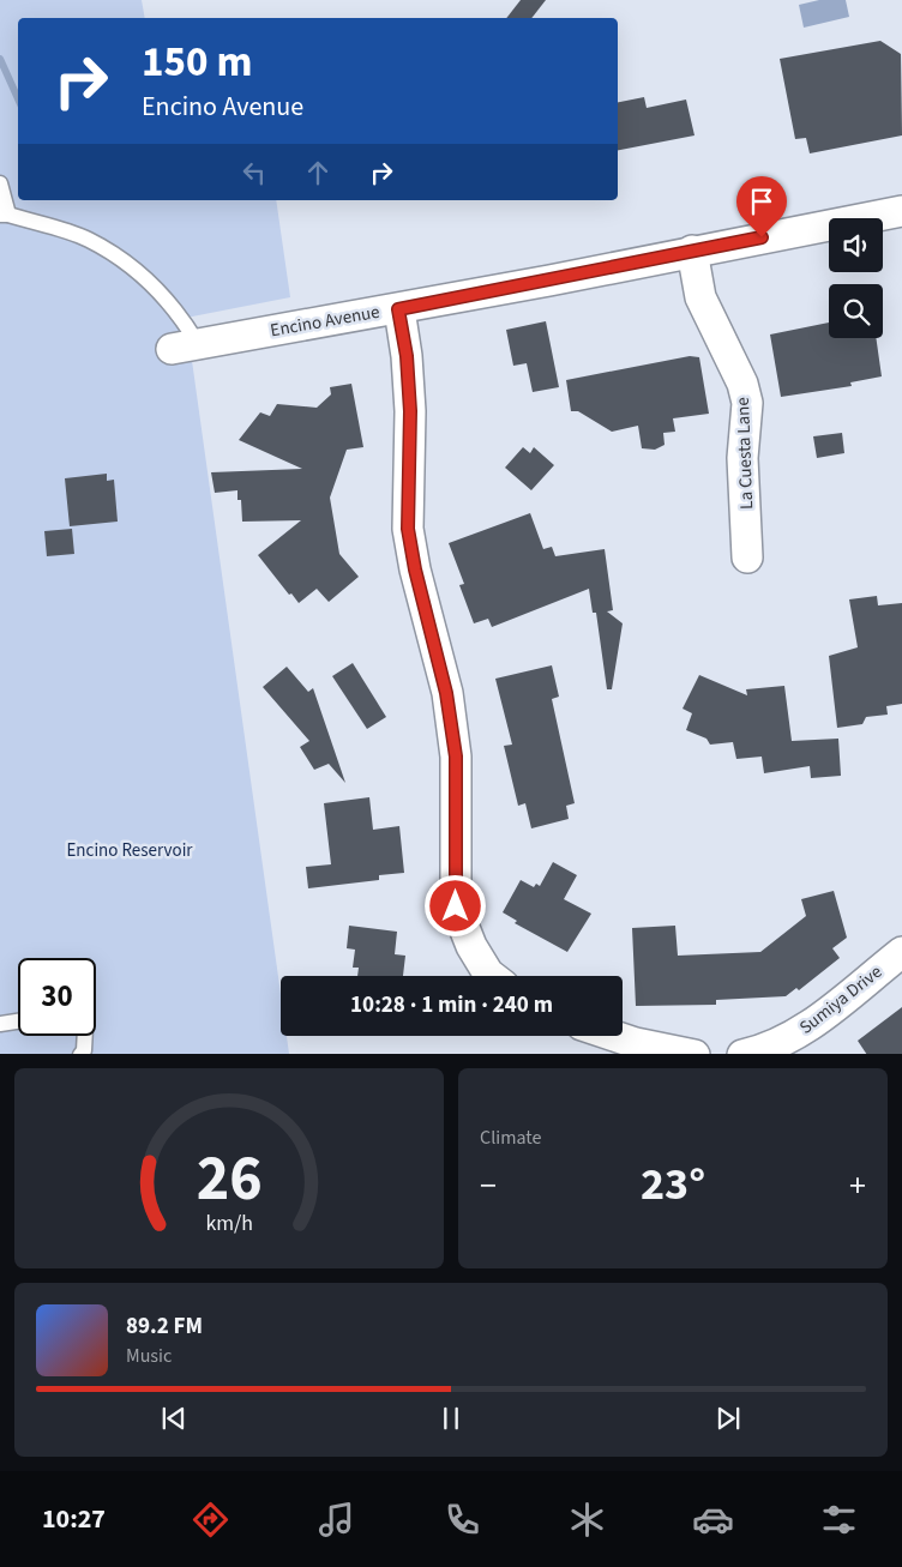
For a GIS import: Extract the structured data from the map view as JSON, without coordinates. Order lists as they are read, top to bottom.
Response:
{
  "streets": {
    "street": ["Encino Avenue", "La Cuesta Lane", "Sumiya Drive"]
  },
  "crossings": [
    ["Encino Avenue", "La Cuesta Lane"]
  ],
  "parks": ["Encino Reservoir"],
  "page": {
    "turn": ["150 m", "Encino Avenue"],
    "limit": "30",
    "trip": "10:28 · 1 min · 240 m",
    "tile": "Climate",
    "heat": ["−", "23°", "+"],
    "song": ["89.2 FM", "Music"],
    "tabs": "10:27",
    "gauge": ["26", "km/h"]
  }
}
